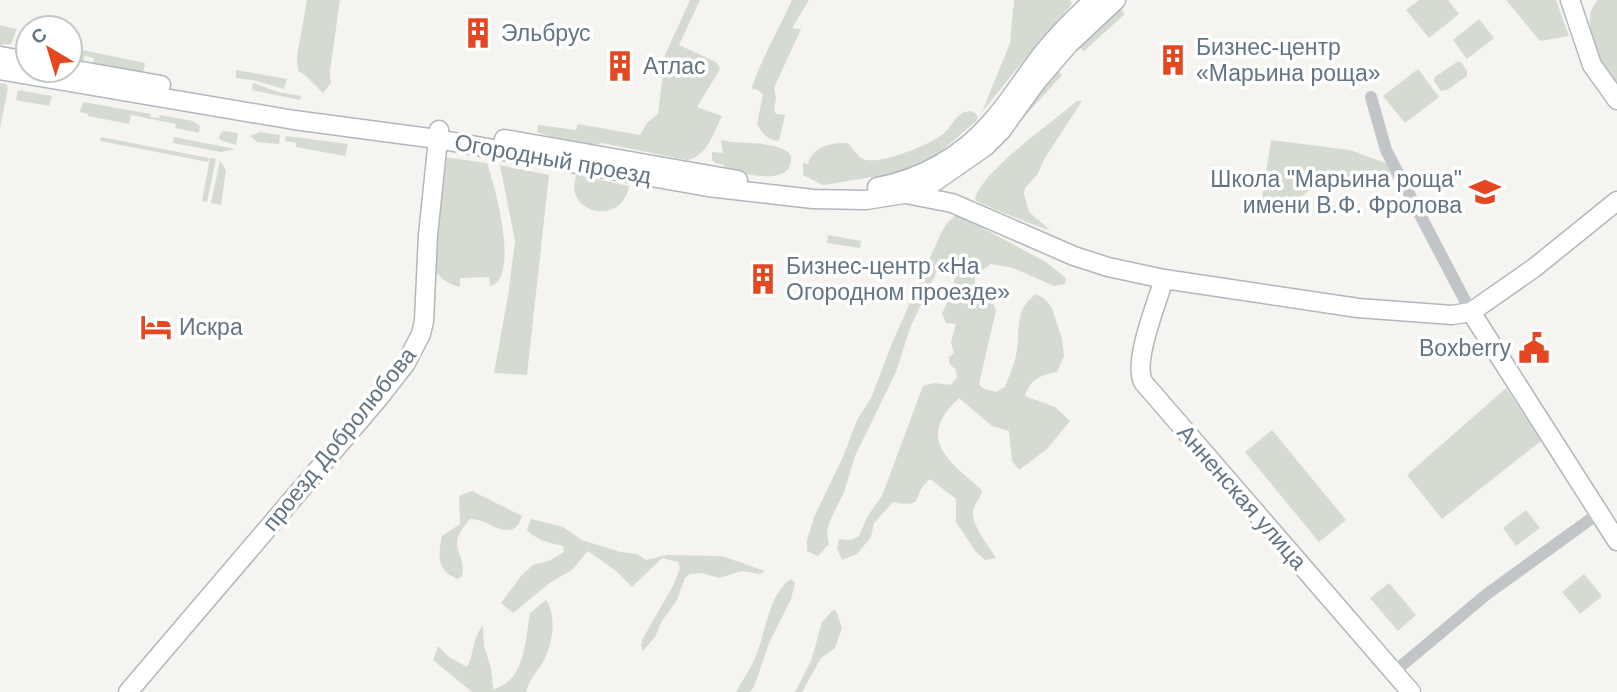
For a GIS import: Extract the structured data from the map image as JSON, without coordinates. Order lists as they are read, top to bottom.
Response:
{
  "streets": {
    "main road": ["Огородный проезд", "проезд Добролюбова", "Анненская улица"]
  },
  "crossings": [
    ["Огородный проезд", "проезд Добролюбова"]
  ],
  "places": {
    "building": [
      "Эльбрус",
      "Бизнес-центр «Марьина роща»",
      "Атлас",
      "Бизнес-центр «На Огородном проезде»"
    ],
    "school or university": ["Школа \"Марьина роща\" имени В.Ф. Фролова"],
    "hotel": ["Искра"],
    "public building": ["Boxberry"]
  },
  "north": "top left"
}
